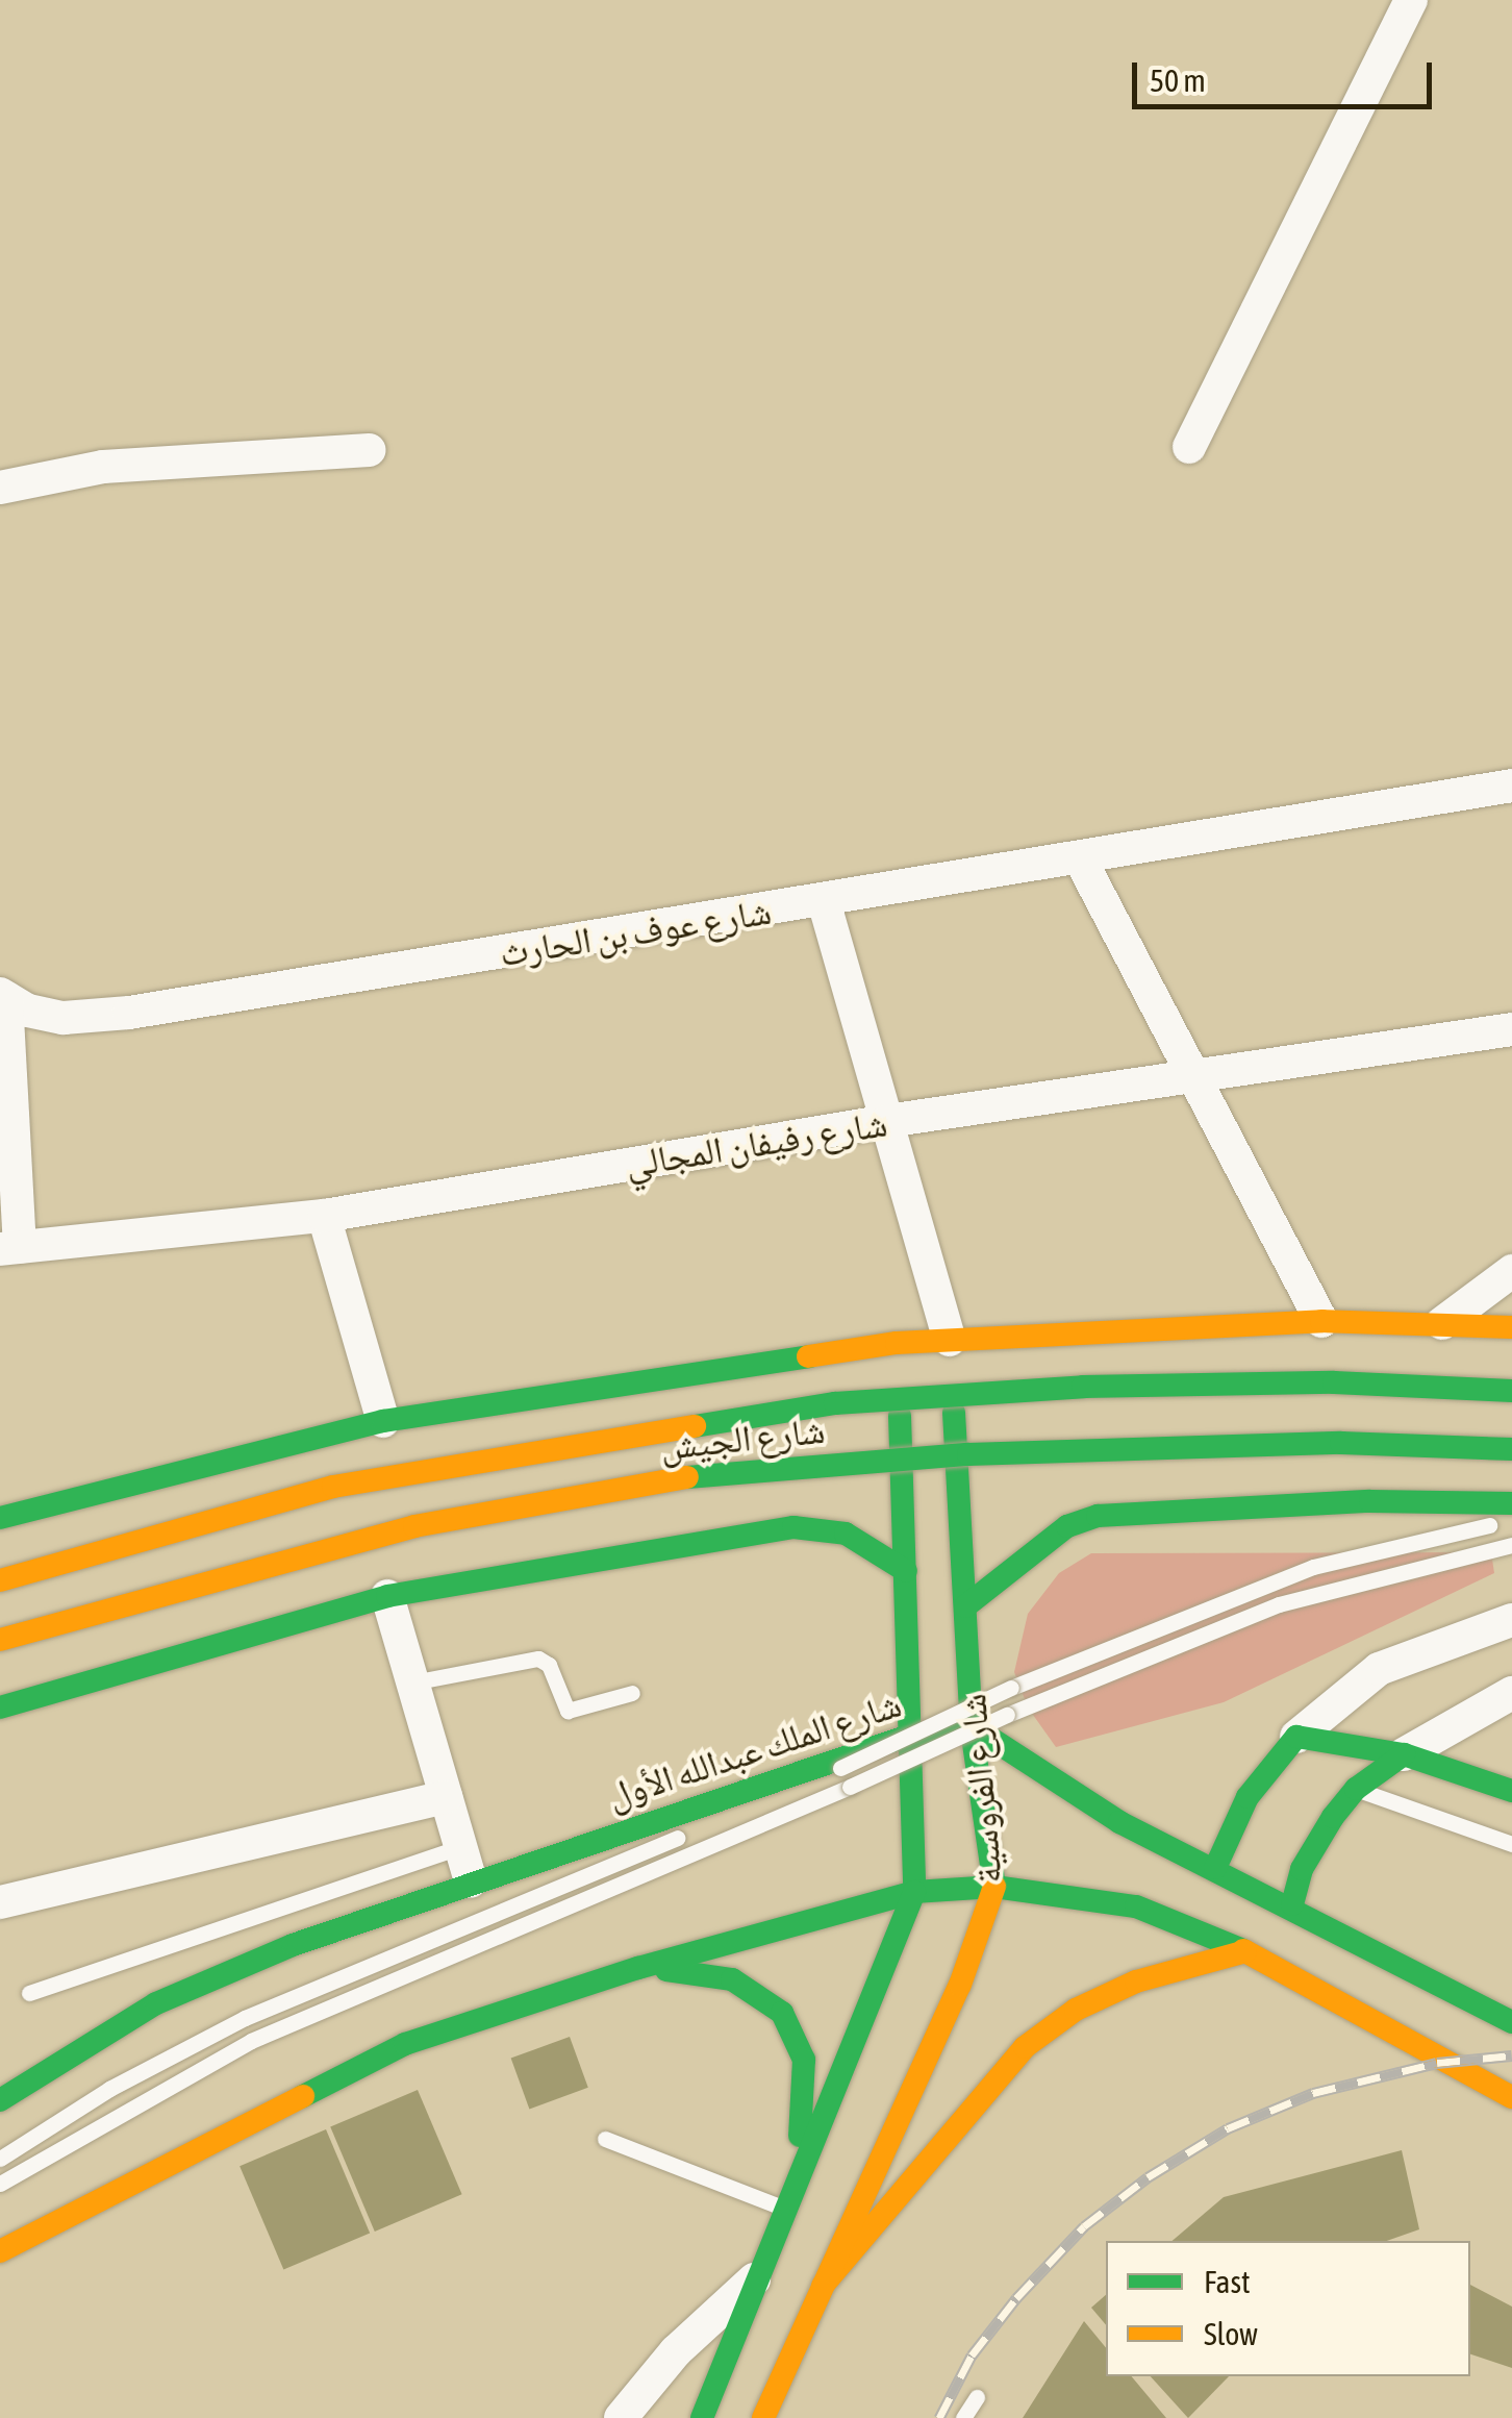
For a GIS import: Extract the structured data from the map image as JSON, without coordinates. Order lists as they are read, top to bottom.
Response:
{
  "streets": {
    "main road": ["شارع الجيش", "شارع الملك عبدالله الأول", "شارع الفروسية"],
    "street": ["شارع عوف بن الحارث", "شارع رفيفان المجالي"]
  },
  "crossings": [
    ["شارع عوف بن الحارث", "شارع رفيفان المجالي"],
    ["شارع عوف بن الحارث", "شارع الفروسية"],
    ["شارع رفيفان المجالي", "شارع الفروسية"],
    ["شارع الملك عبدالله الأول", "شارع الفروسية"]
  ],
  "legend": ["Fast", "Slow"],
  "scale_bar": "50 m"
}
